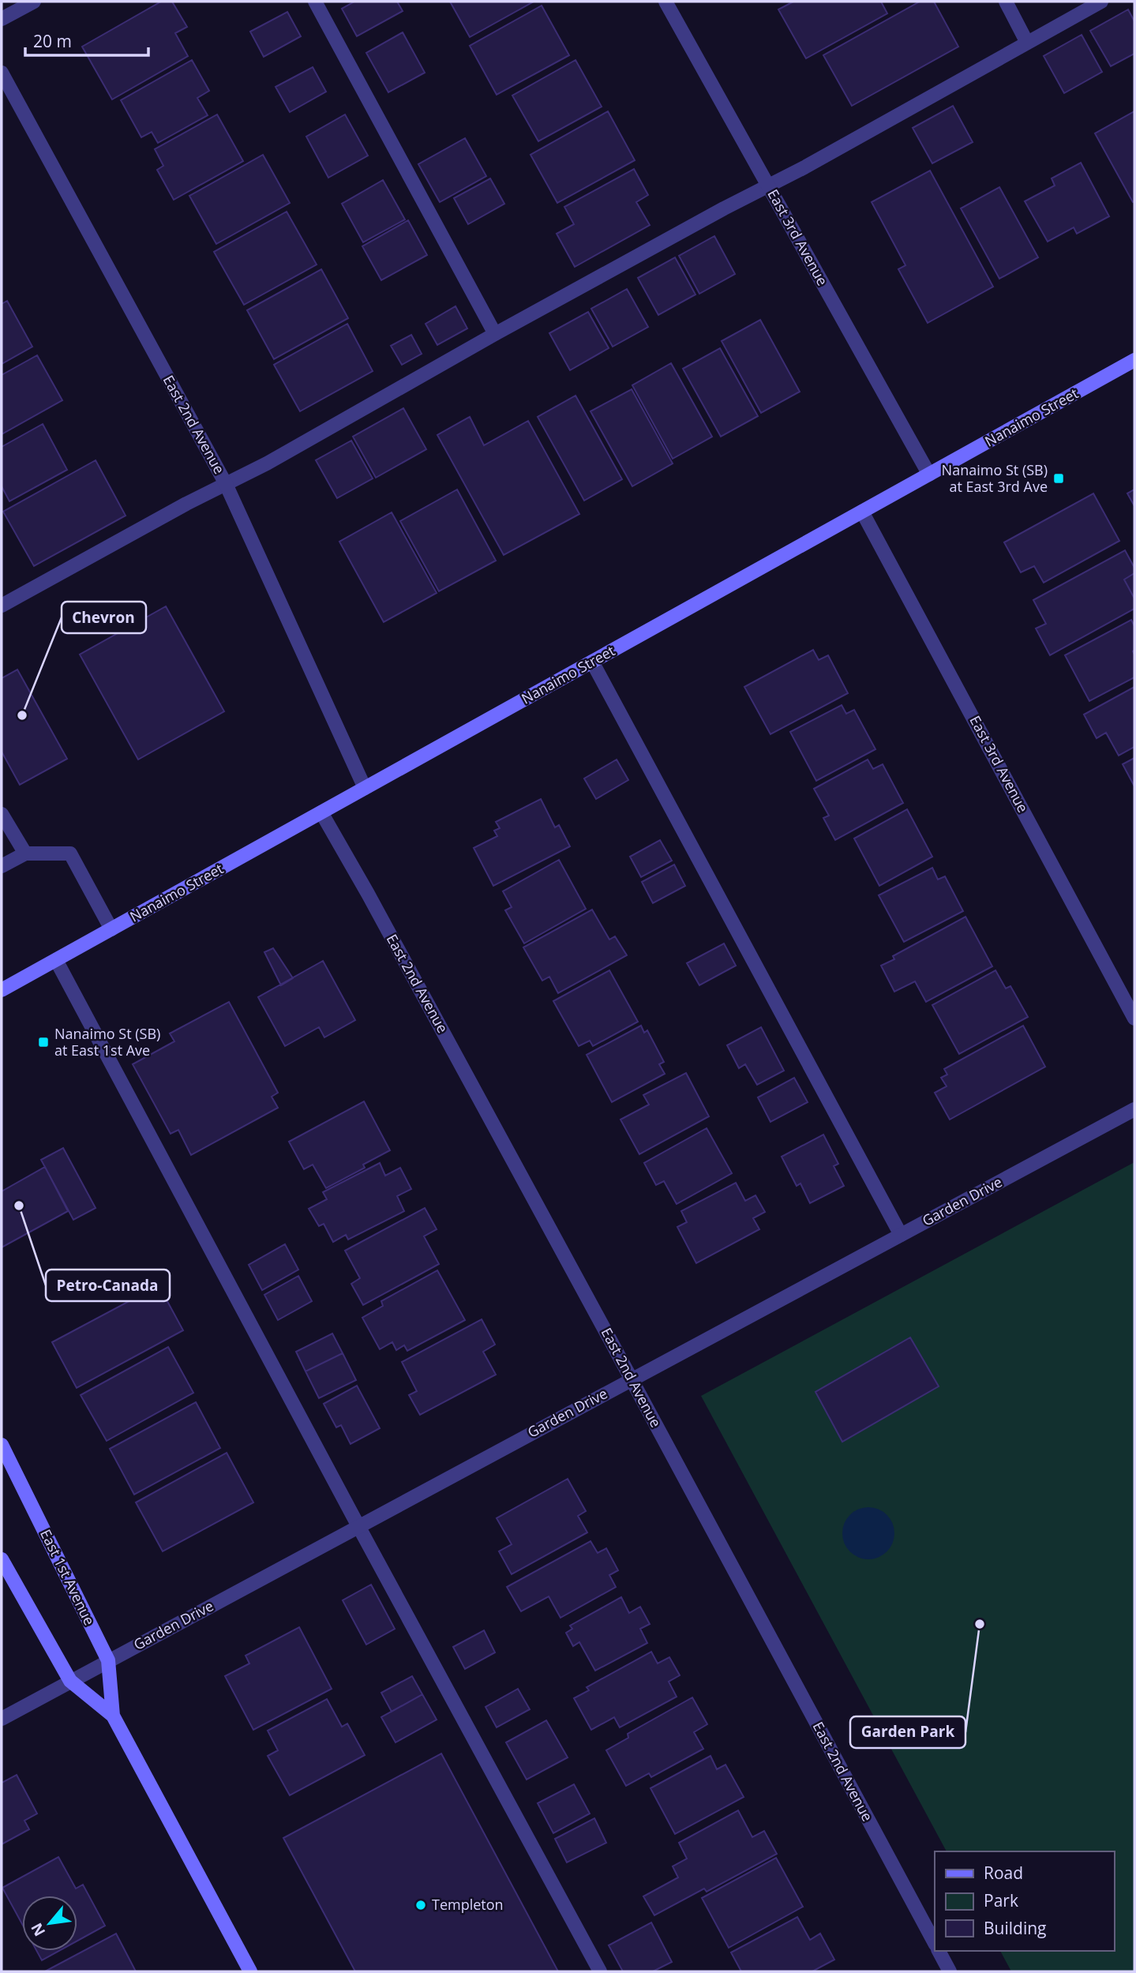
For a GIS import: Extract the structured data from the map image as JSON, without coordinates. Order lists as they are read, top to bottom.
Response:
{
  "streets": {
    "main road": ["Nanaimo Street", "East 1st Avenue"],
    "street": ["East 3rd Avenue", "East 2nd Avenue", "Garden Drive"]
  },
  "crossings": [
    ["East 3rd Avenue", "Nanaimo Street"],
    ["Nanaimo Street", "East 2nd Avenue"],
    ["East 2nd Avenue", "Garden Drive"],
    ["Garden Drive", "East 1st Avenue"]
  ],
  "places": {
    "transit": ["Nanaimo St (SB) at East 3rd Ave", "Nanaimo St (SB) at East 1st Ave"],
    "other": [
      "Chevron",
      "Petro-Canada",
      "Garden Park",
      "Templeton"
    ]
  },
  "legend": ["Road", "Park", "Building"],
  "scale_bar": "20 m",
  "north": "bottom left"
}
